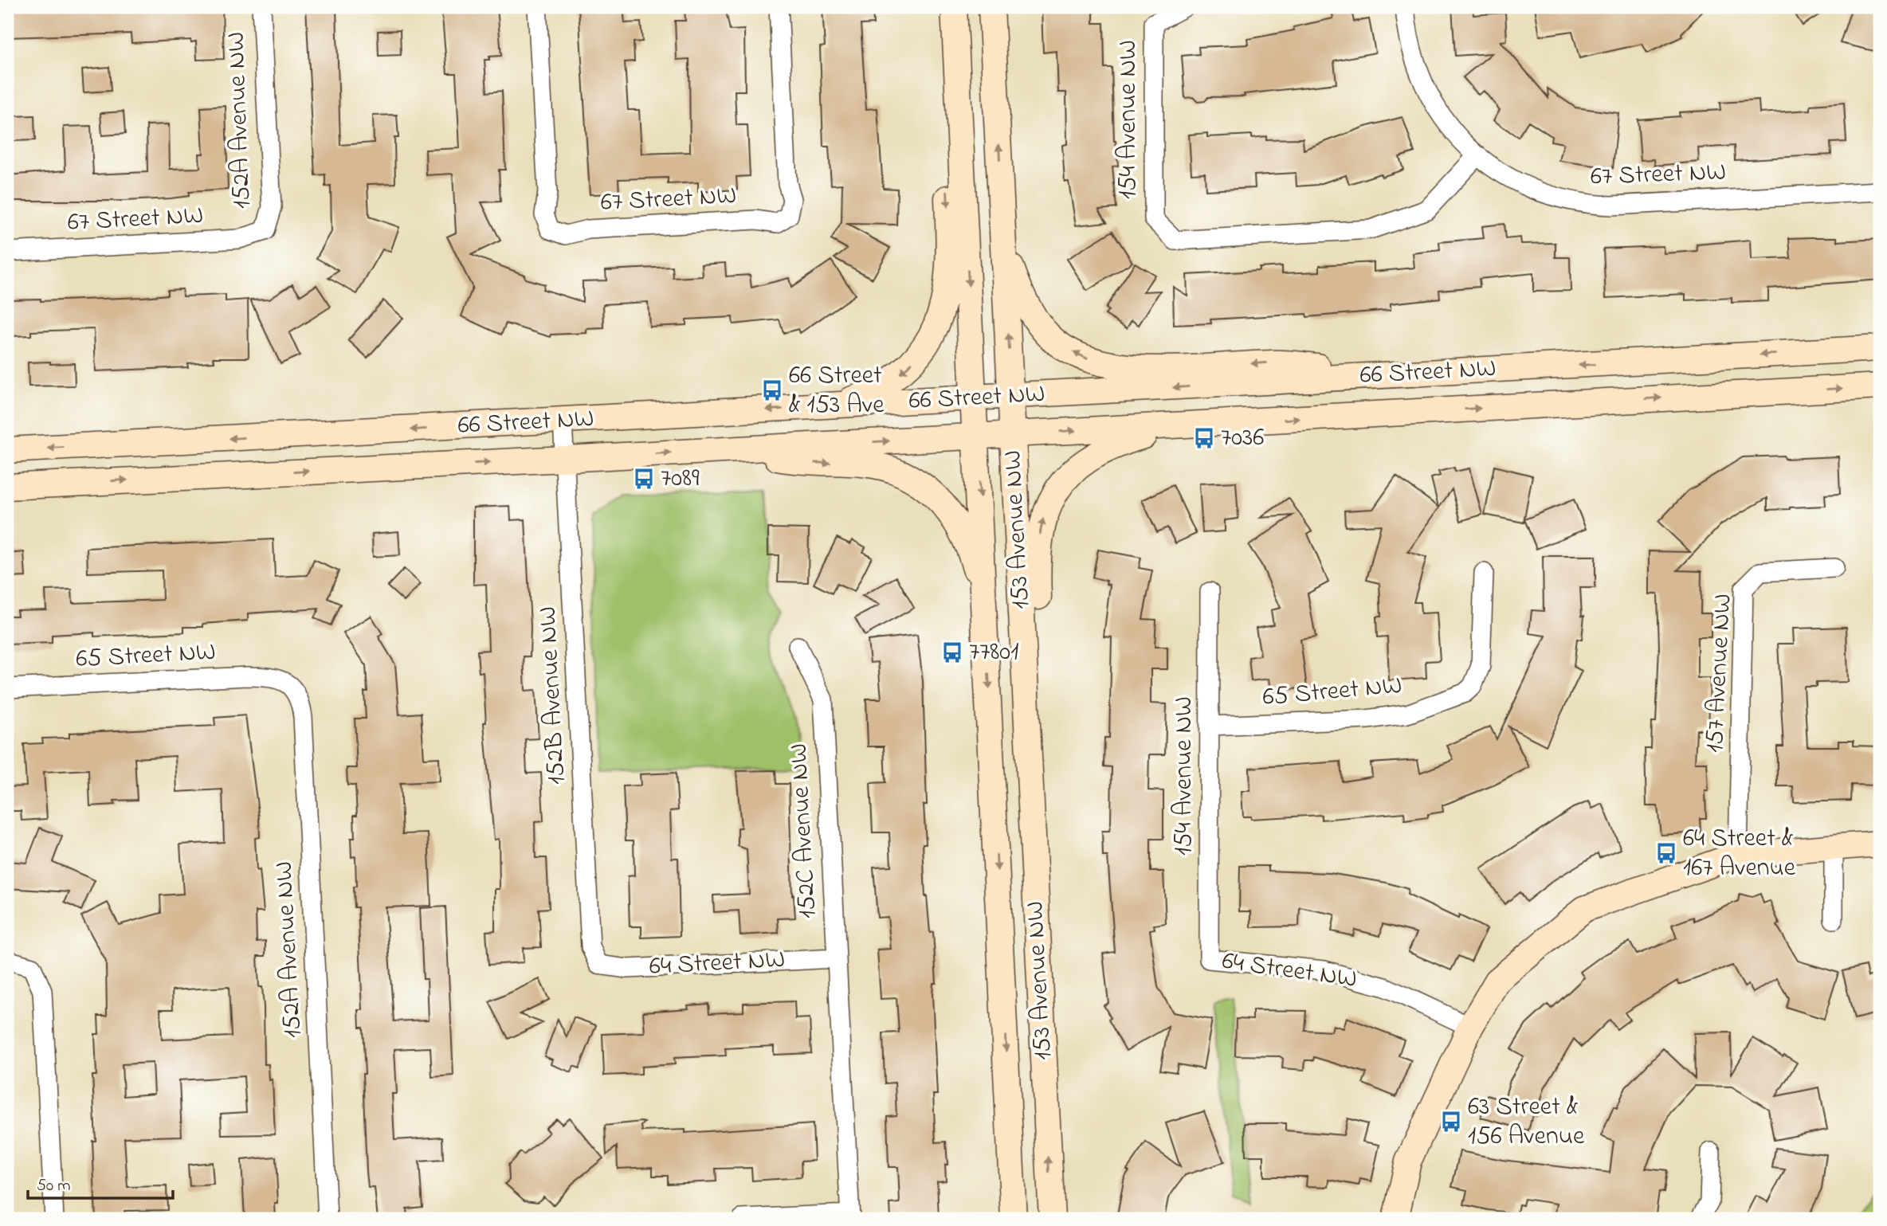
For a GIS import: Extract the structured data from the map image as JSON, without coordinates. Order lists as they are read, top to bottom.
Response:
{
  "streets": {
    "main road": ["66 Street NW", "153 Avenue NW"],
    "street": [
      "154 Avenue NW",
      "152A Avenue NW",
      "67 Street NW",
      "65 Street NW",
      "157 Avenue NW",
      "152B Avenue NW",
      "152C Avenue NW",
      "64 Street NW"
    ]
  },
  "crossings": [
    ["154 Avenue NW", "67 Street NW"],
    ["154 Avenue NW", "65 Street NW"],
    ["154 Avenue NW", "64 Street NW"],
    ["152A Avenue NW", "67 Street NW"],
    ["152A Avenue NW", "65 Street NW"],
    ["66 Street NW", "153 Avenue NW"],
    ["66 Street NW", "152B Avenue NW"],
    ["152B Avenue NW", "64 Street NW"],
    ["152C Avenue NW", "64 Street NW"]
  ],
  "places": {
    "bus stop": [
      "66 Street & 153 Ave",
      "7036",
      "7089",
      "77801",
      "64 Street & 167 Avenue",
      "63 Street & 156 Avenue"
    ]
  },
  "scale_bar": "50 m"
}
